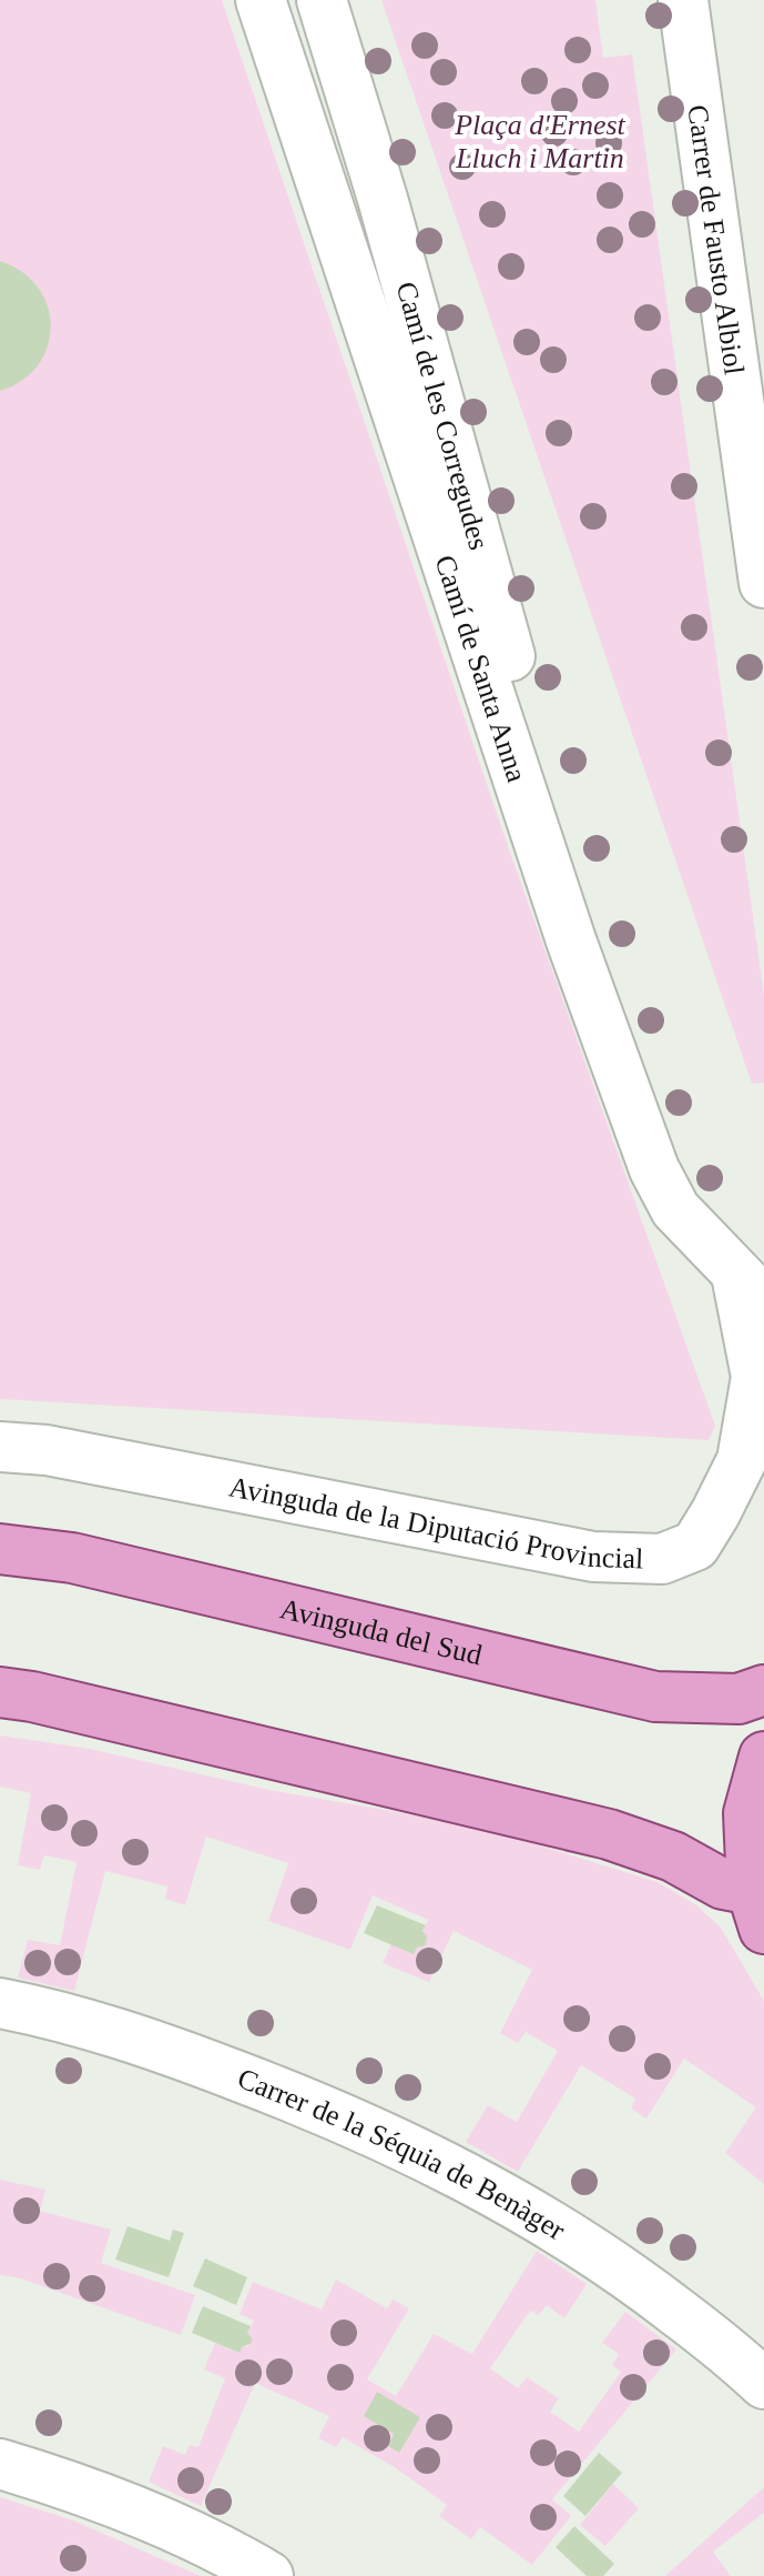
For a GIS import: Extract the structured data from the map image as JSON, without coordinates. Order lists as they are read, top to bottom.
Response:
{
  "streets": {
    "main road": ["Avinguda del Sud"],
    "street": [
      "Carrer de Fausto Albiol",
      "Camí de les Corregudes",
      "Camí de Santa Anna",
      "Avinguda de la Diputació Provincial",
      "Carrer de la Séquia de Benàger"
    ]
  },
  "crossings": [
    ["Camí de les Corregudes", "Camí de Santa Anna"],
    ["Camí de Santa Anna", "Avinguda de la Diputació Provincial"]
  ],
  "parks": ["Plaça d'Ernest Lluch i Martin"]
}
